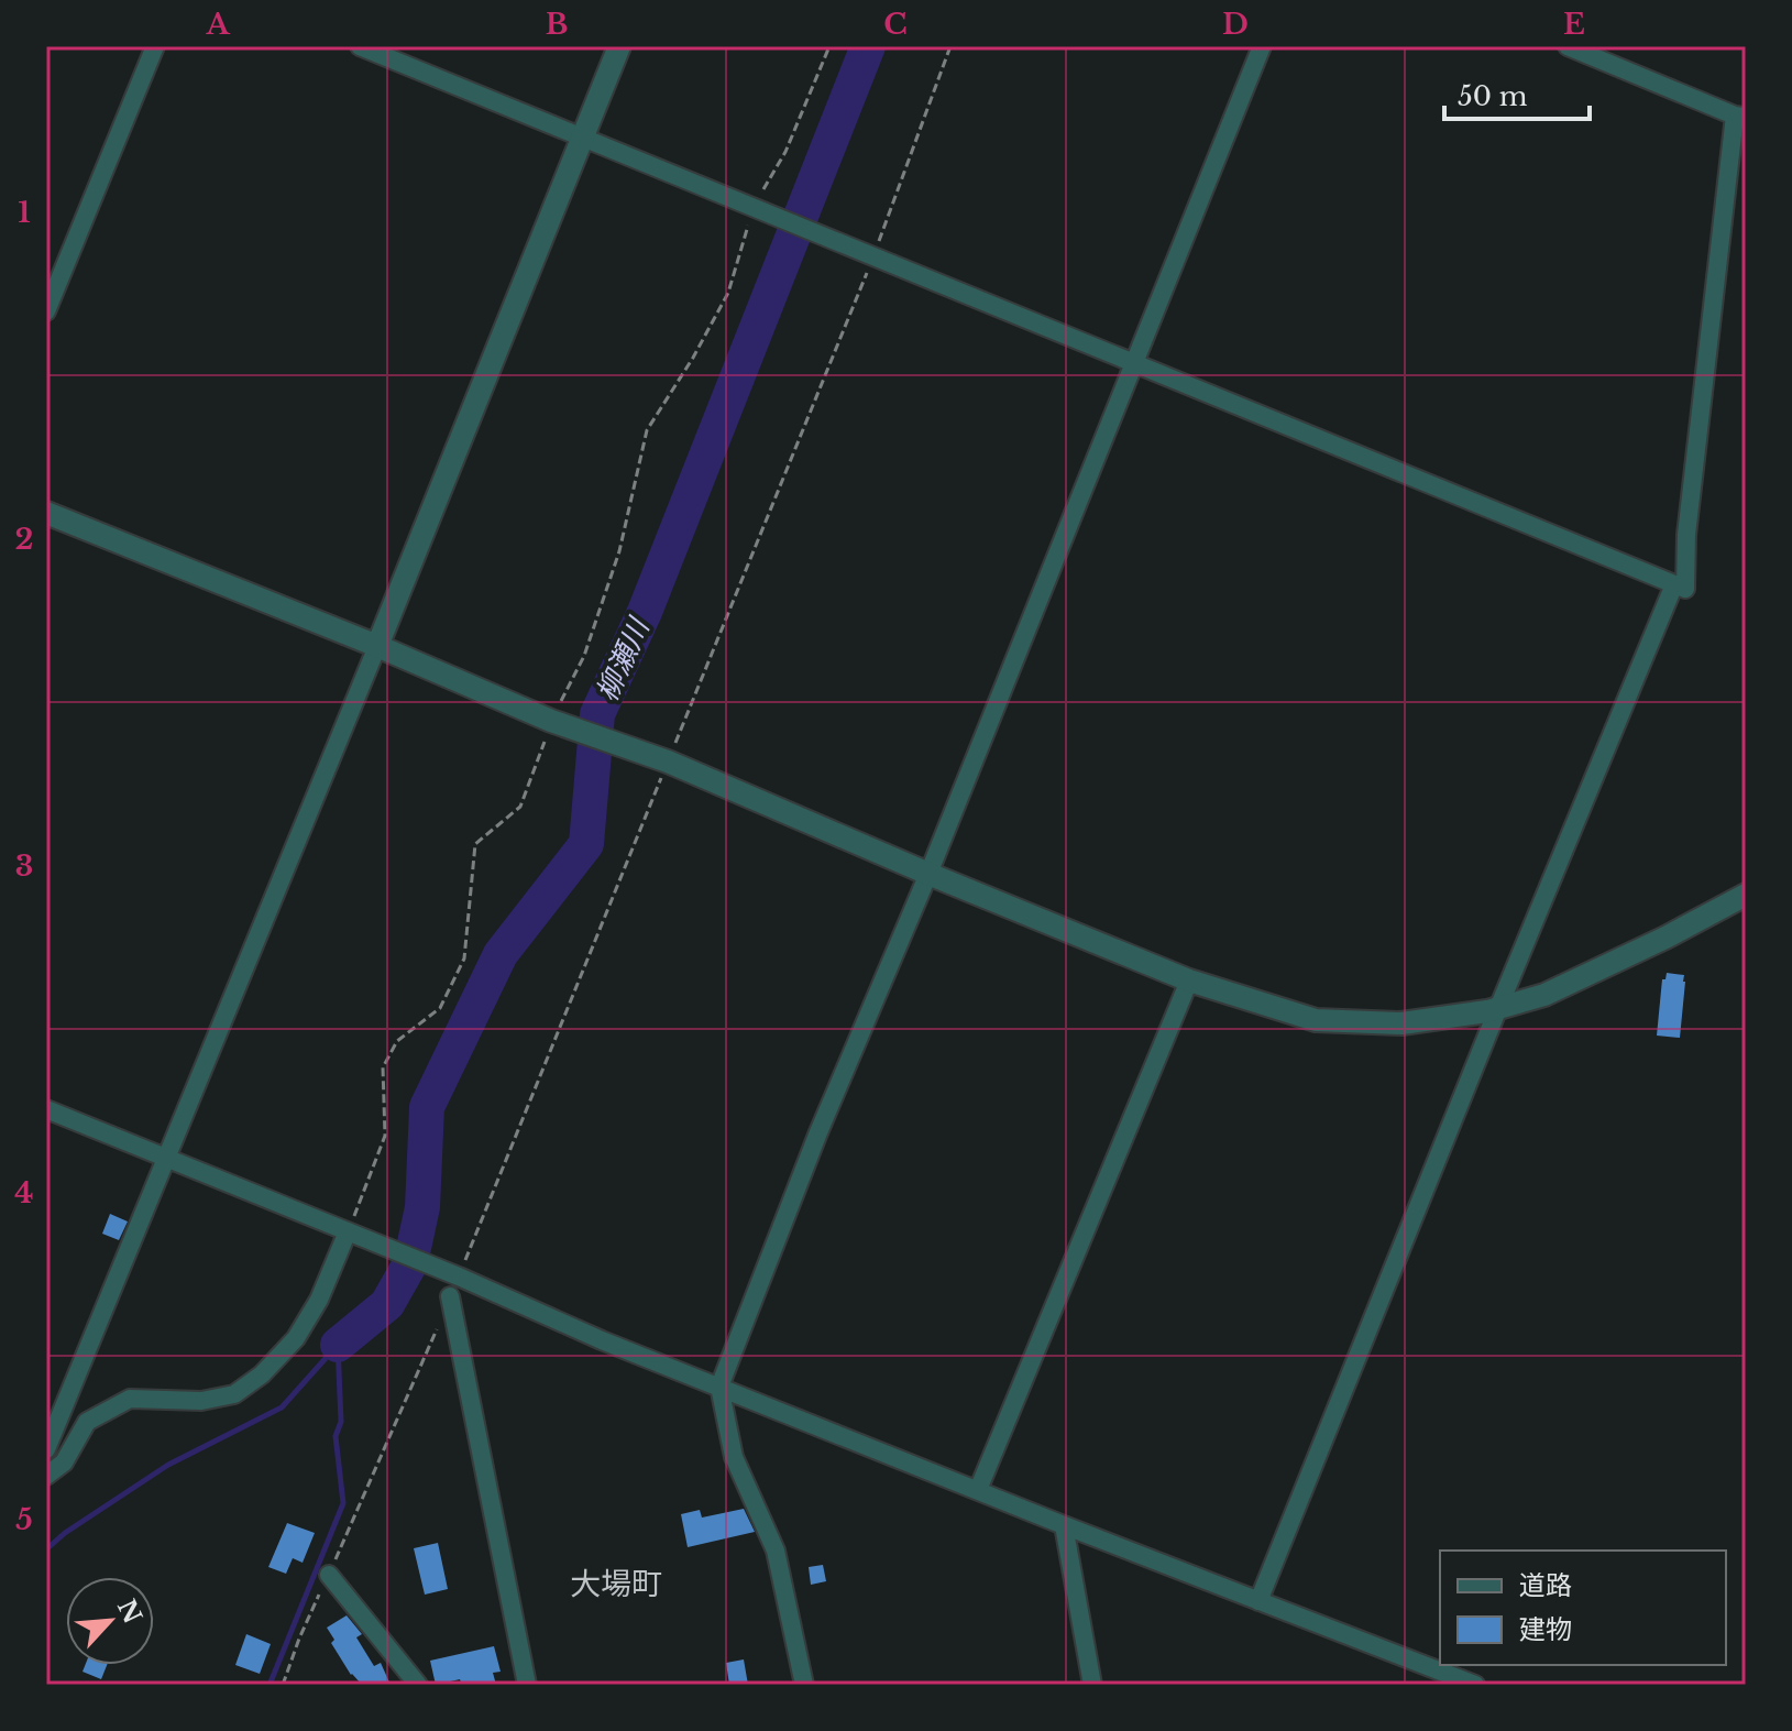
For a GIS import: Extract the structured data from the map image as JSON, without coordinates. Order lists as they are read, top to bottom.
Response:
{
  "districts": ["大場町"],
  "water": ["柳瀬川"],
  "legend": ["道路", "建物"],
  "scale_bar": "50 m",
  "north": "top right",
  "grid": {
    "columns": [
      "A",
      "B",
      "C",
      "D",
      "E"
    ],
    "rows": [
      "1",
      "2",
      "3",
      "4",
      "5"
    ]
  }
}
